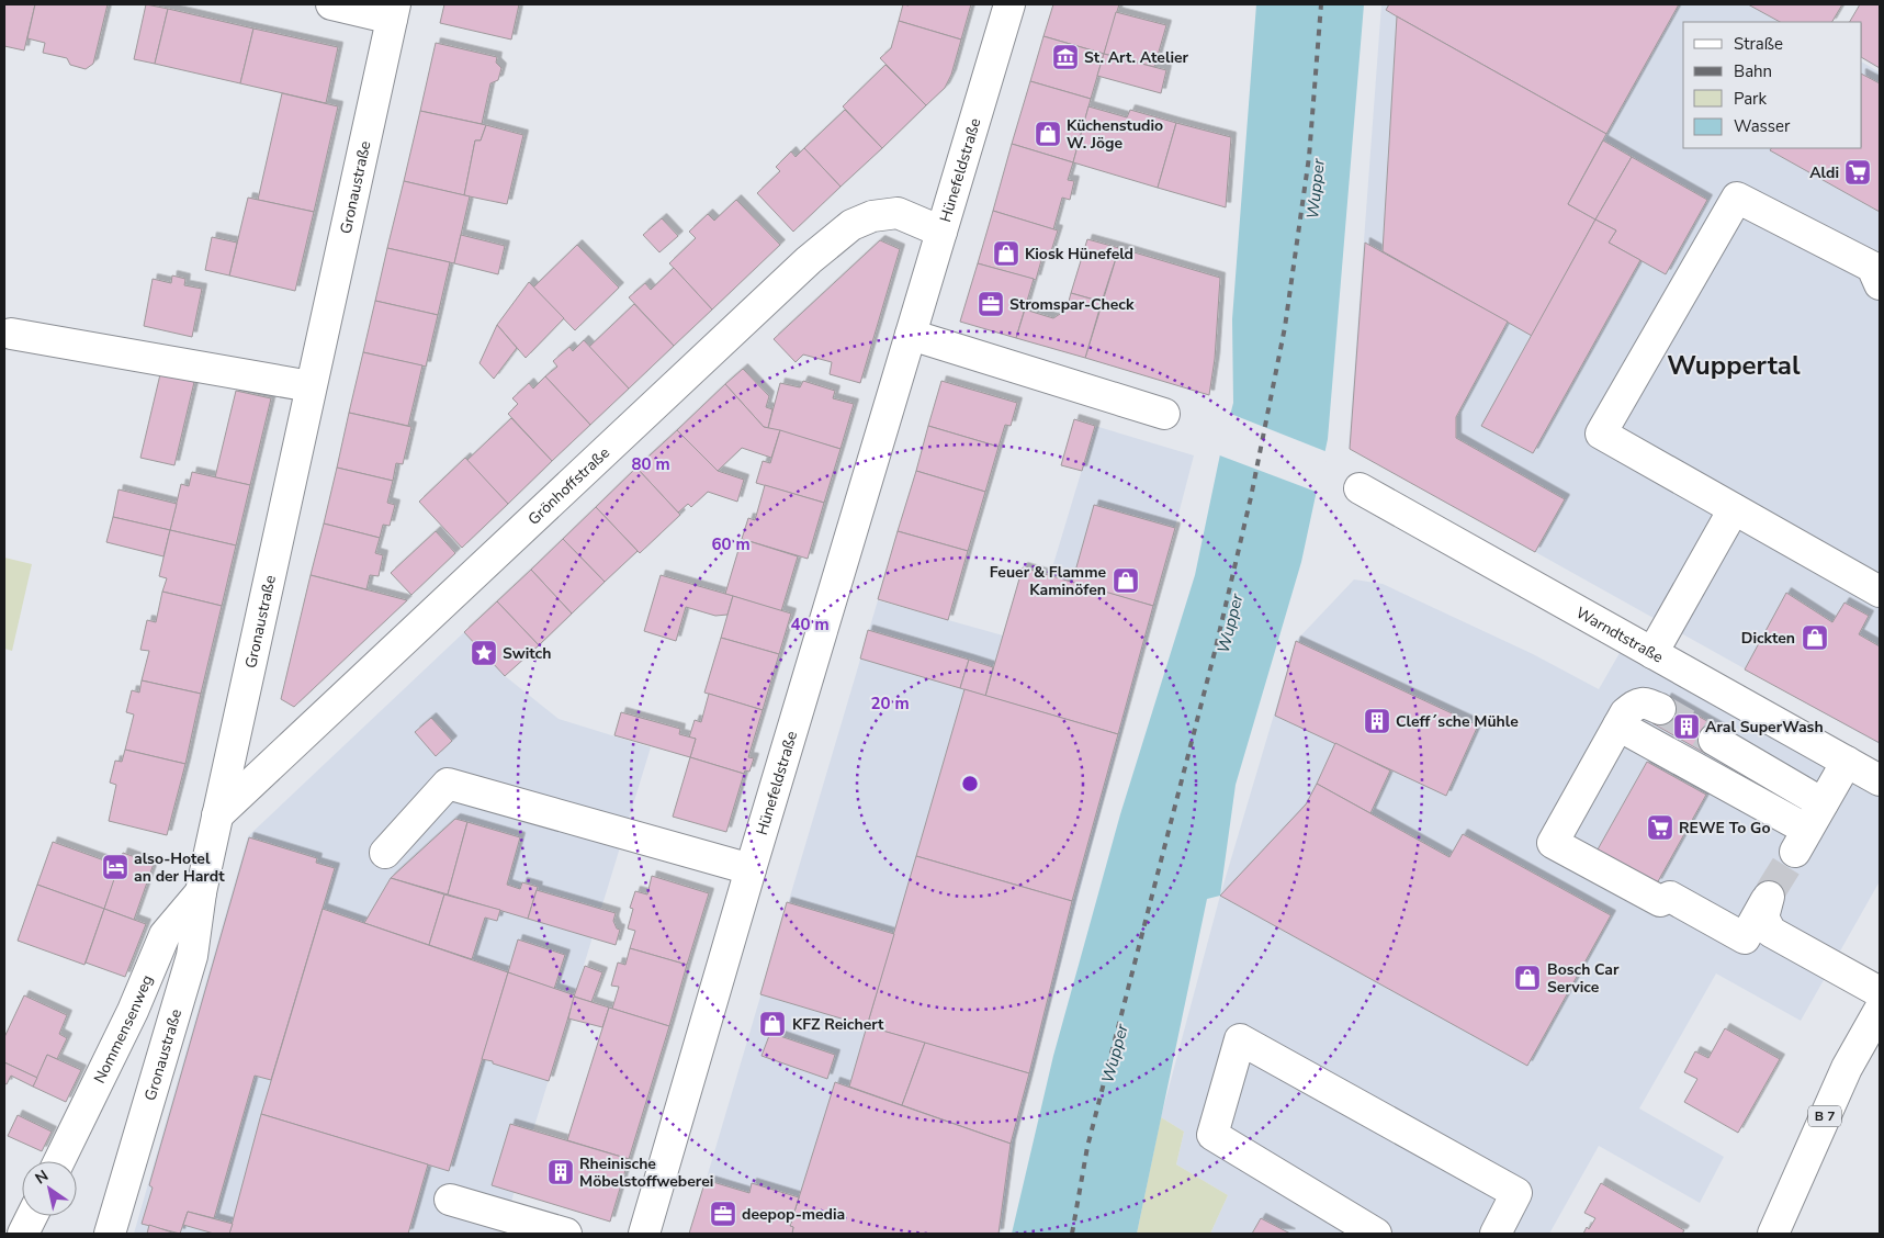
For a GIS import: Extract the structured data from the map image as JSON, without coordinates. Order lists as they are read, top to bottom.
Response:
{
  "streets": {
    "street": [
      "Hünefeldstraße",
      "Gronaustraße",
      "Grönhoffstraße",
      "Warndtstraße",
      "Nommensenweg",
      "B 7"
    ]
  },
  "crossings": [
    ["Hünefeldstraße", "Grönhoffstraße"],
    ["Gronaustraße", "Grönhoffstraße"],
    ["Gronaustraße", "Nommensenweg"]
  ],
  "districts": ["Wuppertal"],
  "water": ["Wupper"],
  "places": {
    "museum": ["St. Art. Atelier"],
    "shop": [
      "Küchenstudio W. Jöge",
      "Kiosk Hünefeld",
      "Feuer & Flamme Kaminöfen",
      "Dickten",
      "Bosch Car Service",
      "KFZ Reichert"
    ],
    "supermarket": ["Aldi", "REWE To Go"],
    "office": ["Stromspar-Check", "deepop-media"],
    "place": ["Switch"],
    "building": ["Cleff´sche Mühle", "Aral SuperWash", "Rheinische Möbelstoffweberei"],
    "hotel": ["also-Hotel an der Hardt"]
  },
  "legend": [
    "Straße",
    "Bahn",
    "Park",
    "Wasser"
  ],
  "north": "top left",
  "rings": [
    "80 m",
    "60 m",
    "40 m",
    "20 m"
  ]
}
